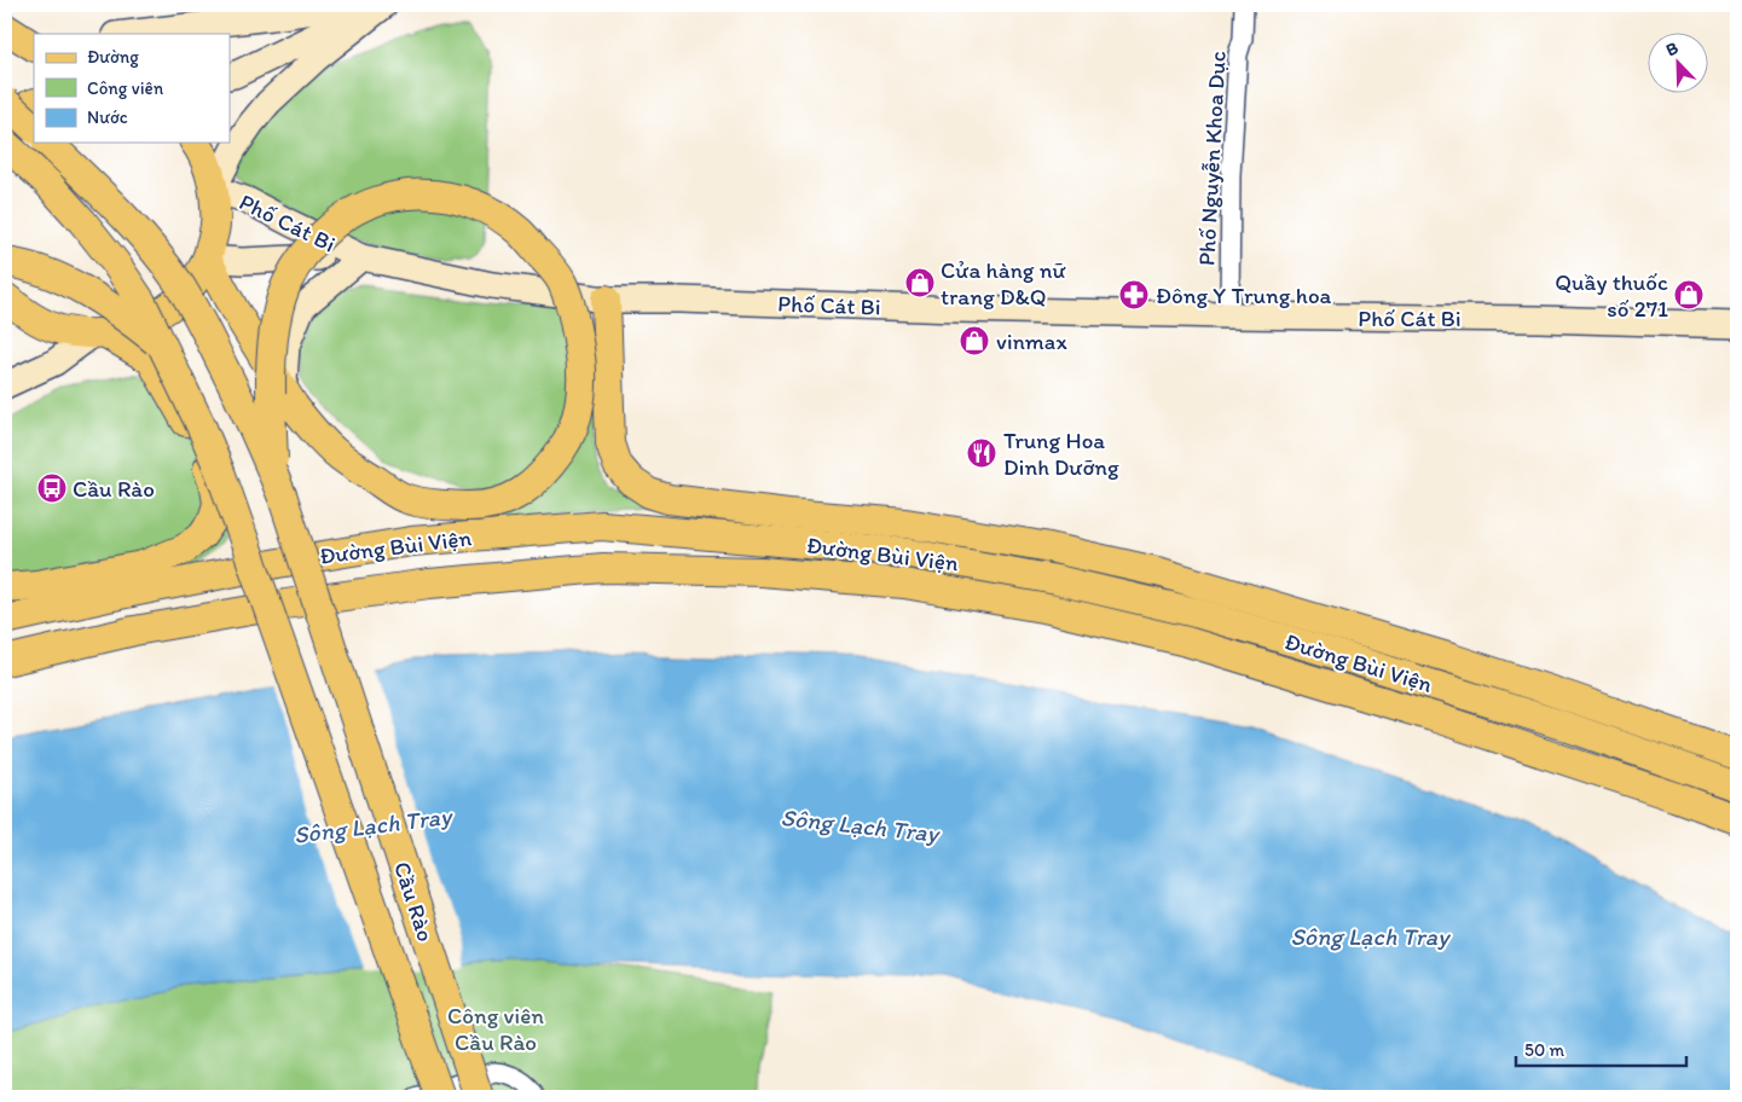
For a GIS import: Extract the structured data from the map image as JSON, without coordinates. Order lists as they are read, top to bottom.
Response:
{
  "streets": {
    "main road": ["Đường Bùi Viện", "Cầu Rào"],
    "street": ["Phố Nguyễn Khoa Dục", "Phố Cát Bi"]
  },
  "crossings": [
    ["Phố Nguyễn Khoa Dục", "Phố Cát Bi"],
    ["Phố Cát Bi", "Đường Bùi Viện"]
  ],
  "water": ["Sông Lạch Tray"],
  "parks": ["Công viên Cầu Rào"],
  "places": {
    "shop": ["Cửa hàng nữ trang D&Q", "Quầy thuốc số 271", "vinmax"],
    "pharmacy": ["Đông Y Trung hoa"],
    "restaurant": ["Trung Hoa Dinh Dưỡng"],
    "bus stop": ["Cầu Rào"]
  },
  "legend": ["Đường", "Công viên", "Nước"],
  "scale_bar": "50 m",
  "north": "top left"
}
